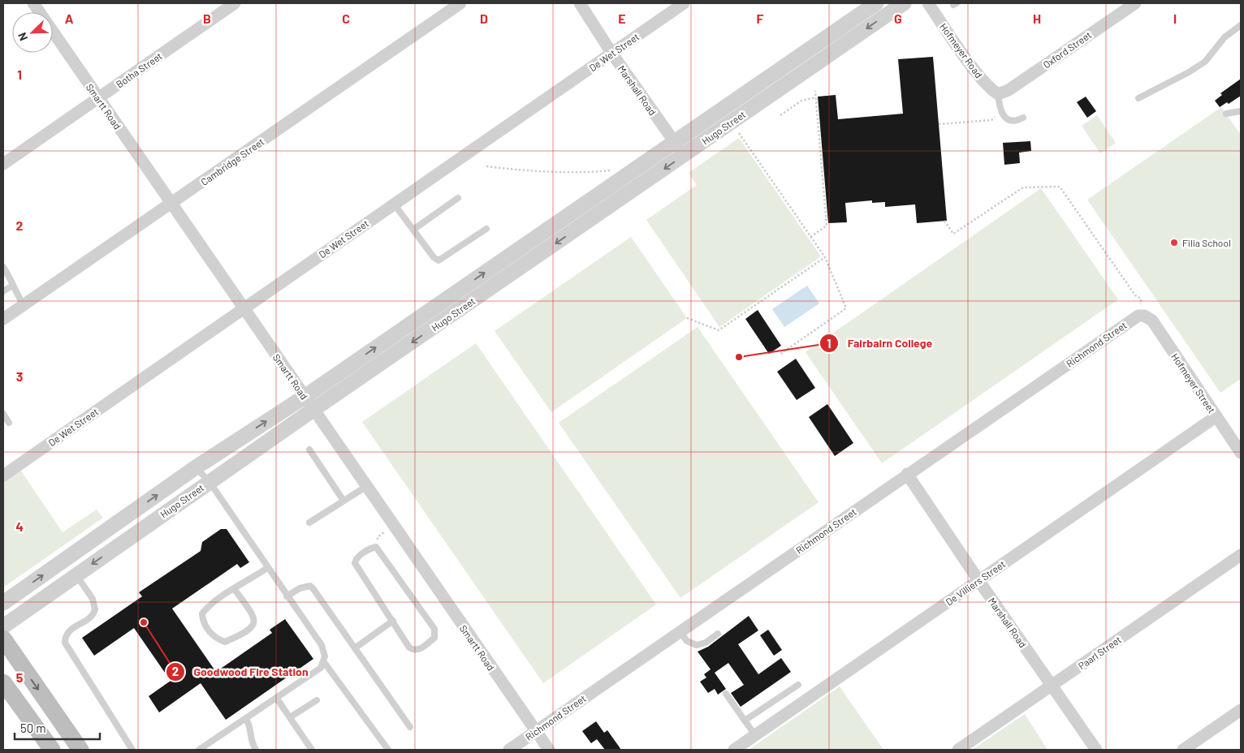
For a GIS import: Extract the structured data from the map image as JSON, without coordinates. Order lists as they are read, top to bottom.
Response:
{
  "streets": {
    "street": [
      "Oxford Street",
      "Hofmeyer Road",
      "De Wet Street",
      "Botha Street",
      "Marshall Road",
      "Smartt Road",
      "Hugo Street",
      "Cambridge Street",
      "Richmond Street",
      "Hofmeyer Street",
      "De Villiers Street",
      "Paarl Street"
    ]
  },
  "crossings": [
    ["Oxford Street", "Hofmeyer Road"],
    ["De Wet Street", "Marshall Road"],
    ["De Wet Street", "Smartt Road"],
    ["Botha Street", "Smartt Road"],
    ["Marshall Road", "Hugo Street"],
    ["Marshall Road", "Richmond Street"],
    ["Marshall Road", "De Villiers Street"],
    ["Marshall Road", "Paarl Street"],
    ["Smartt Road", "Hugo Street"],
    ["Smartt Road", "Cambridge Street"],
    ["Smartt Road", "Richmond Street"],
    ["Richmond Street", "Hofmeyer Street"],
    ["Hofmeyer Street", "De Villiers Street"]
  ],
  "places": ["Filia School", "Fairbairn College", "Goodwood Fire Station"],
  "scale_bar": "50 m",
  "north": "bottom left",
  "grid": {
    "columns": [
      "A",
      "B",
      "C",
      "D",
      "E",
      "F",
      "G",
      "H",
      "I"
    ],
    "rows": [
      "1",
      "2",
      "3",
      "4",
      "5"
    ]
  }
}
